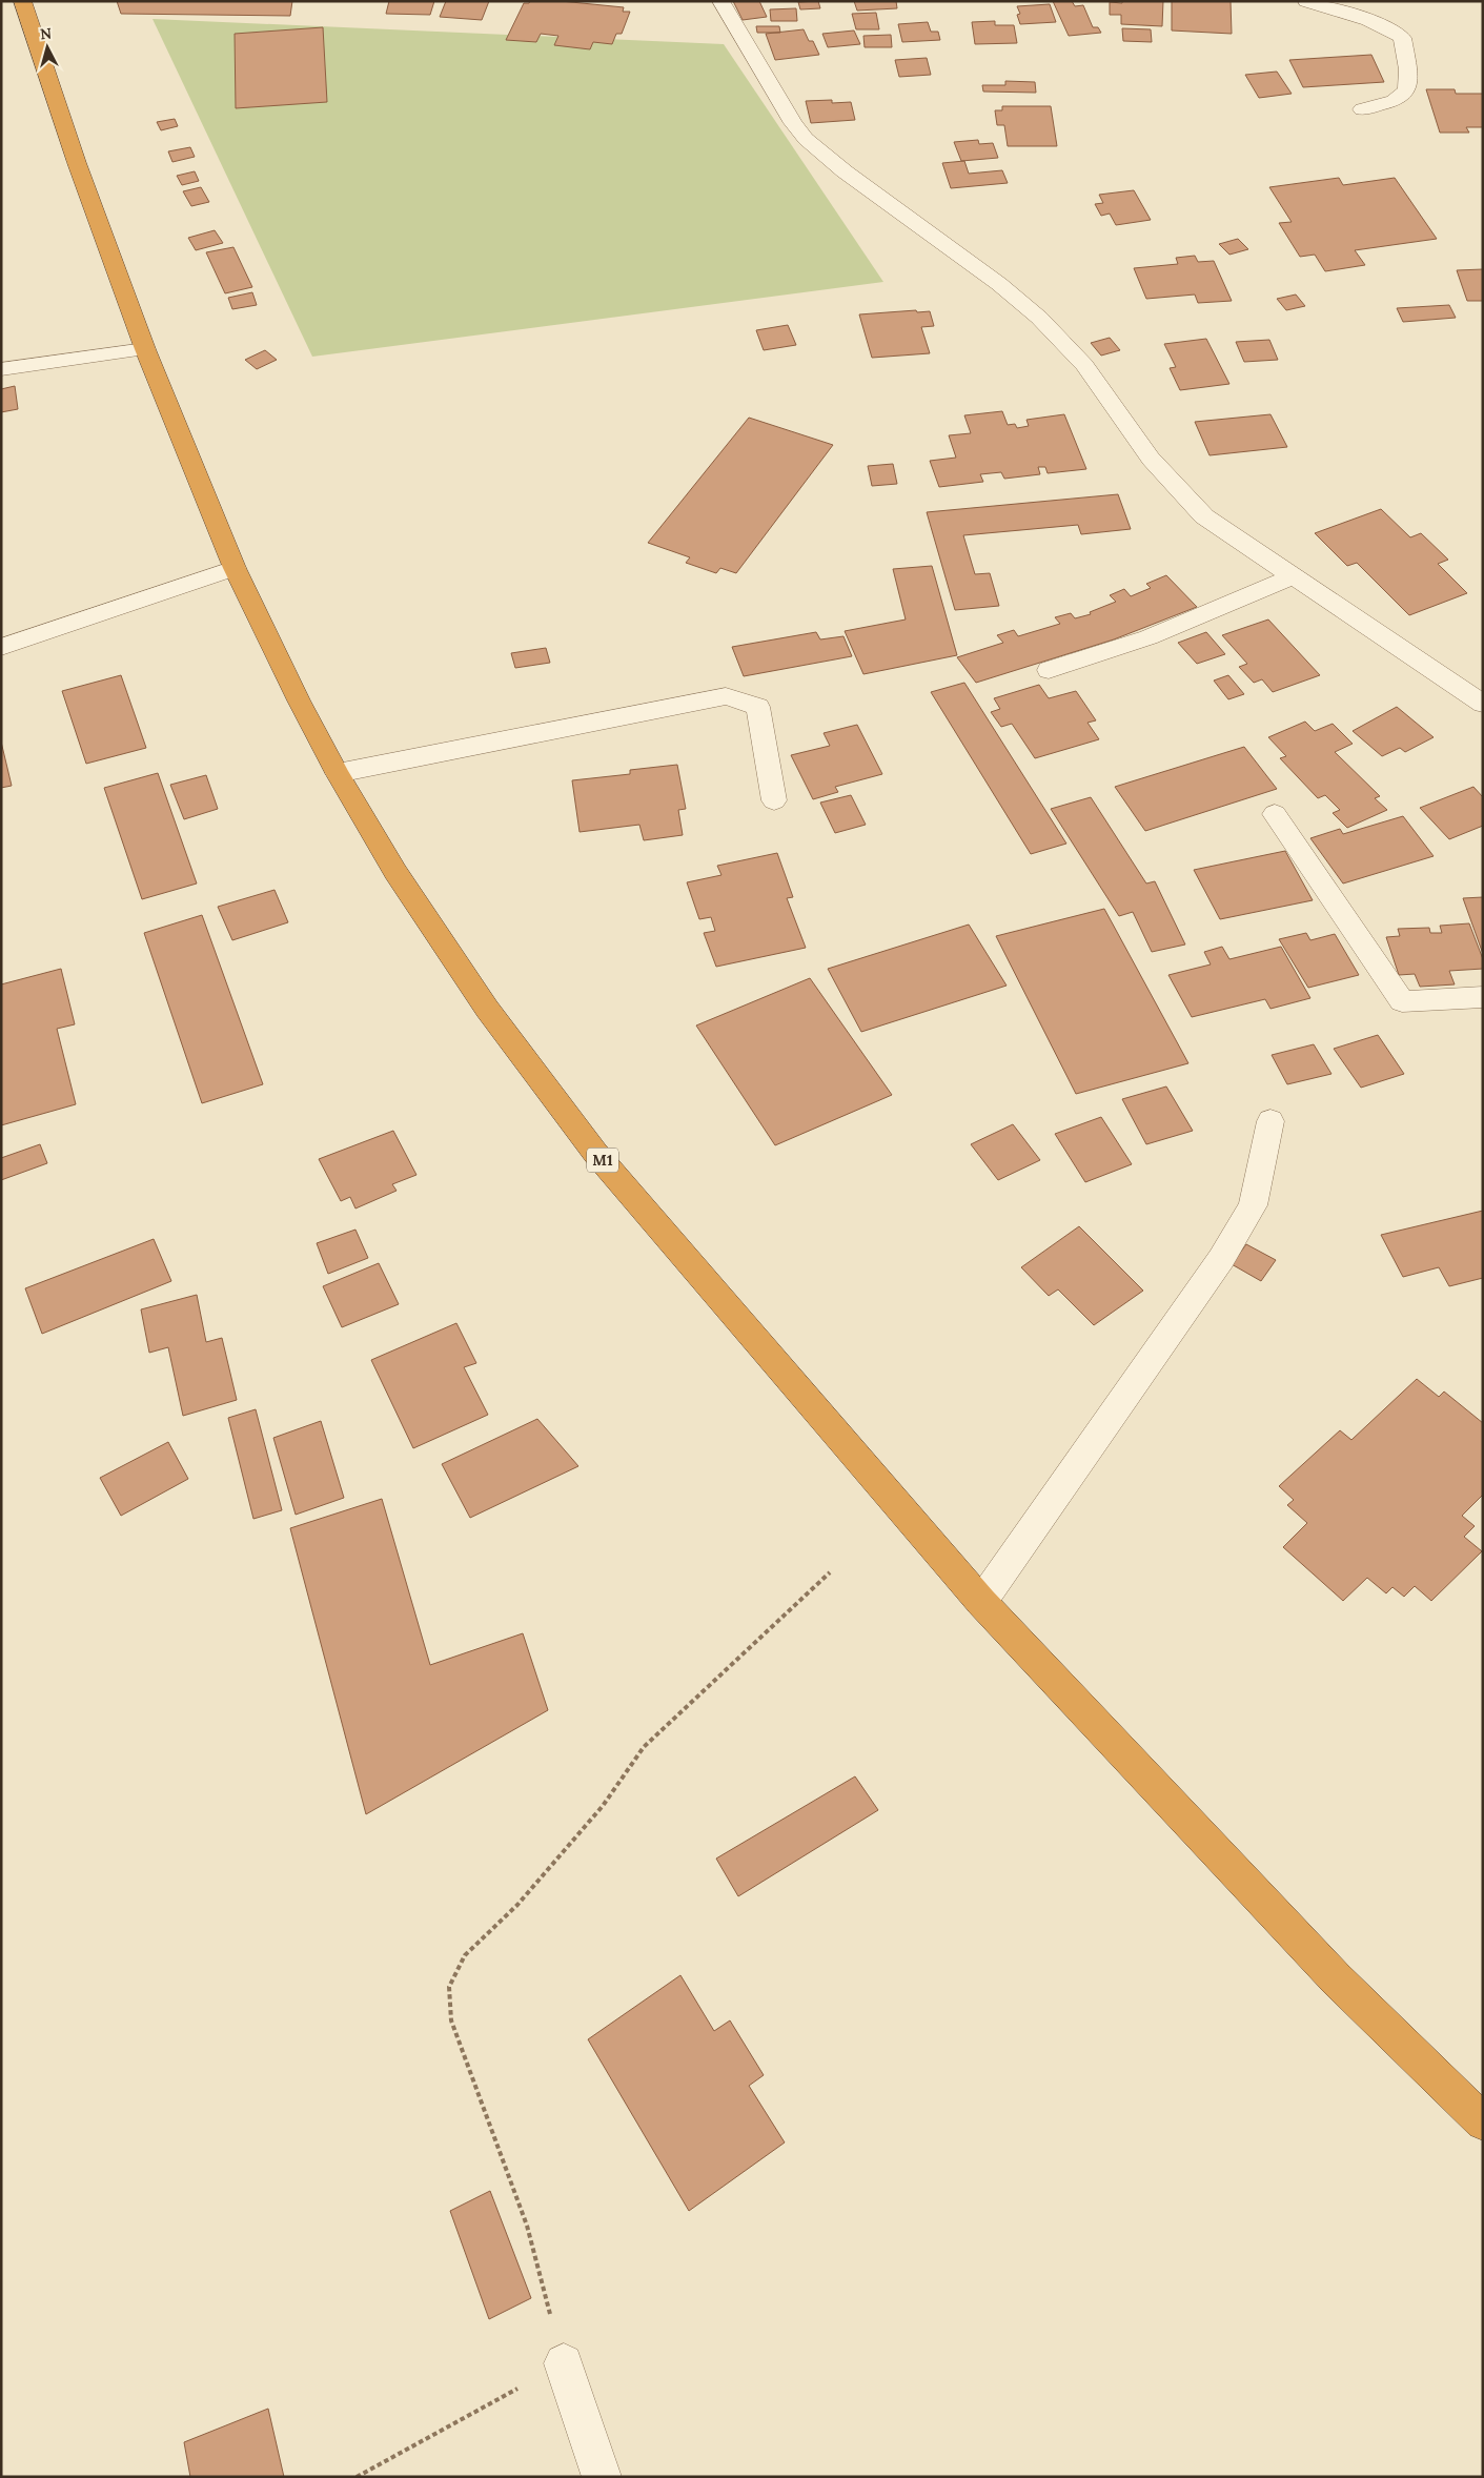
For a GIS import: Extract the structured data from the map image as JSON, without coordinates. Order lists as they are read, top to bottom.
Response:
{
  "streets": {
    "highway": ["M1"]
  },
  "north": "top"
}
